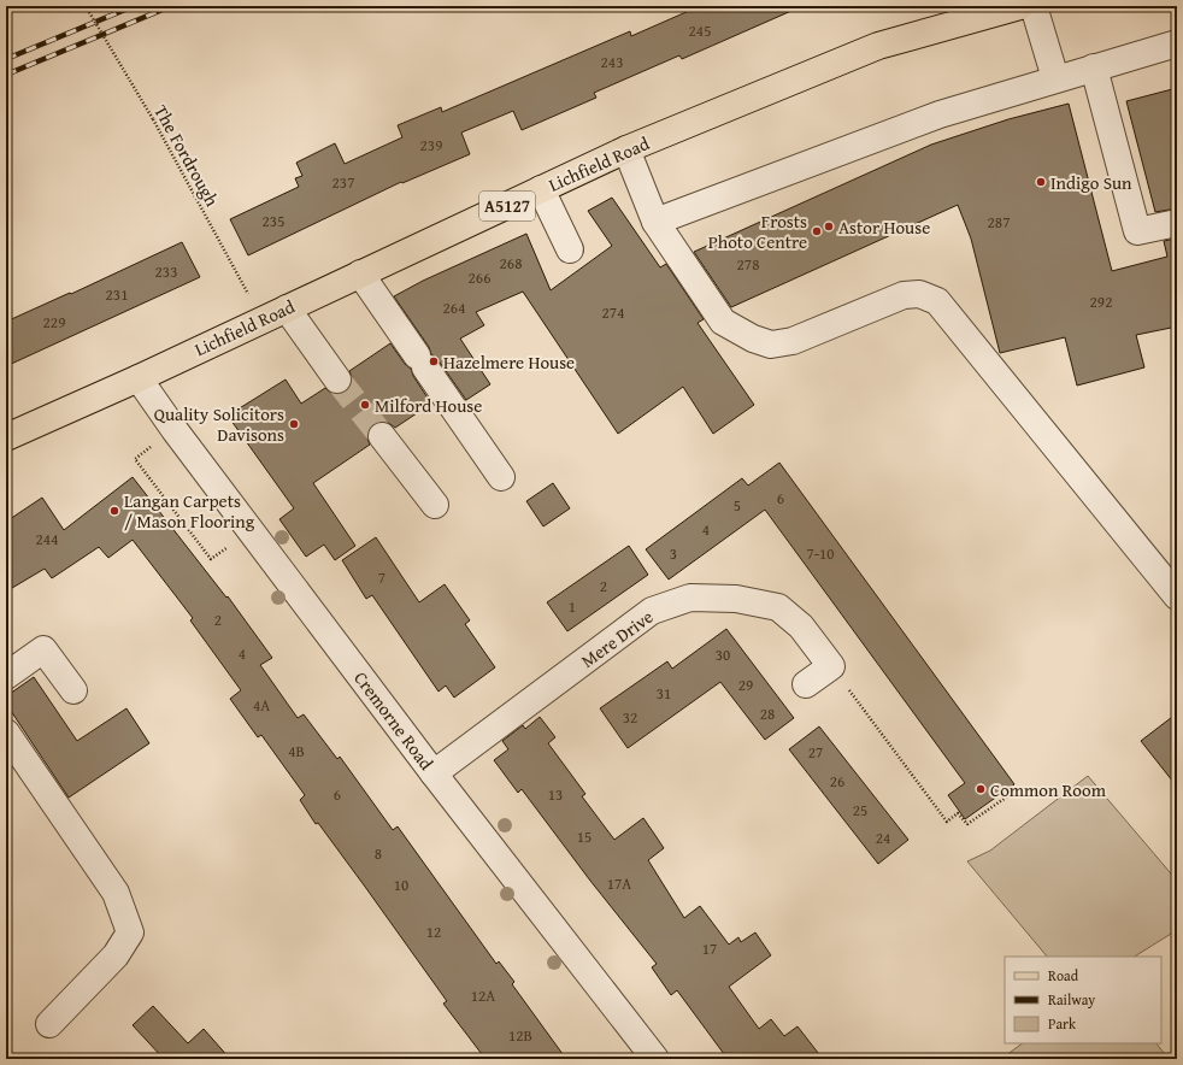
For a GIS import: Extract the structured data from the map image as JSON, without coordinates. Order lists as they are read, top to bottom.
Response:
{
  "streets": {
    "main road": ["Lichfield Road", "A5127"],
    "street": ["Mere Drive", "Cremorne Road"],
    "path": ["The Fordrough"]
  },
  "crossings": [
    ["The Fordrough", "Lichfield Road"],
    ["Lichfield Road", "Cremorne Road"],
    ["Mere Drive", "Cremorne Road"]
  ],
  "places": [
    "Indigo Sun",
    "Astor House",
    "Frosts Photo Centre",
    "Hazelmere House",
    "Milford House",
    "Quality Solicitors Davisons",
    "Langan Carpets / Mason Flooring",
    "Common Room"
  ],
  "house_numbers": [
    "245",
    "243",
    "239",
    "237",
    "235",
    "287",
    "268",
    "278",
    "233",
    "266",
    "231",
    "292",
    "264",
    "274",
    "229",
    "6",
    "5",
    "4",
    "244",
    "3",
    "7-10",
    "7",
    "2",
    "1",
    "2",
    "4",
    "30",
    "29",
    "31",
    "4A",
    "28",
    "32",
    "4B",
    "27",
    "26",
    "6",
    "13",
    "25",
    "15",
    "24",
    "8",
    "17A",
    "10",
    "12",
    "17",
    "12A",
    "12B"
  ],
  "legend": ["Road", "Railway", "Park"]
}
